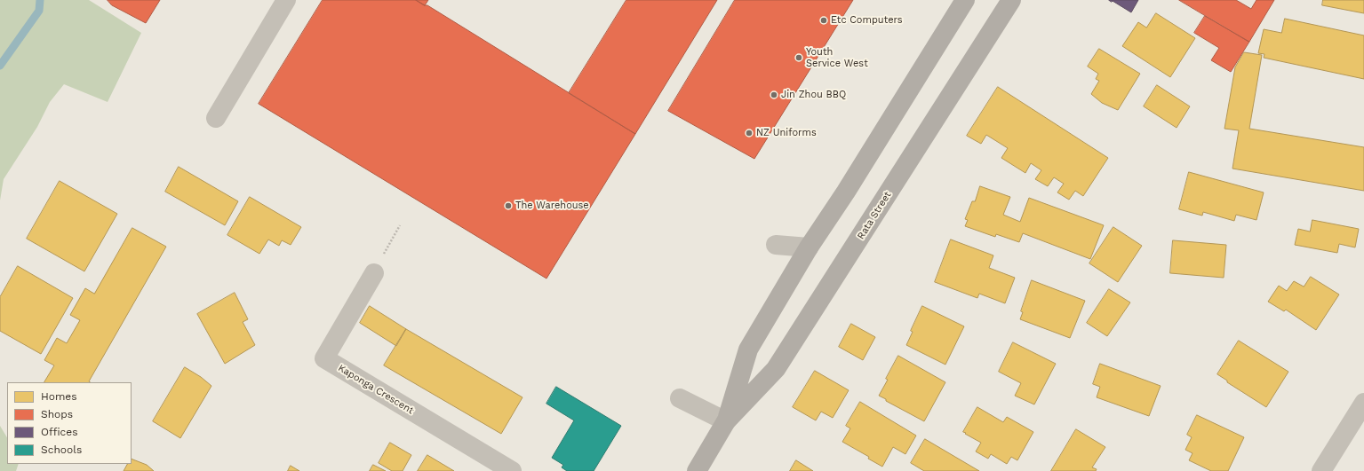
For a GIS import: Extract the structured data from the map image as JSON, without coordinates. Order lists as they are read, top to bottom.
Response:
{
  "streets": {
    "main road": ["Rata Street"],
    "street": ["Kaponga Crescent"]
  },
  "places": [
    "Etc Computers",
    "Youth Service West",
    "Jin Zhou BBQ",
    "NZ Uniforms",
    "The Warehouse"
  ],
  "legend": [
    "Homes",
    "Shops",
    "Offices",
    "Schools"
  ]
}
